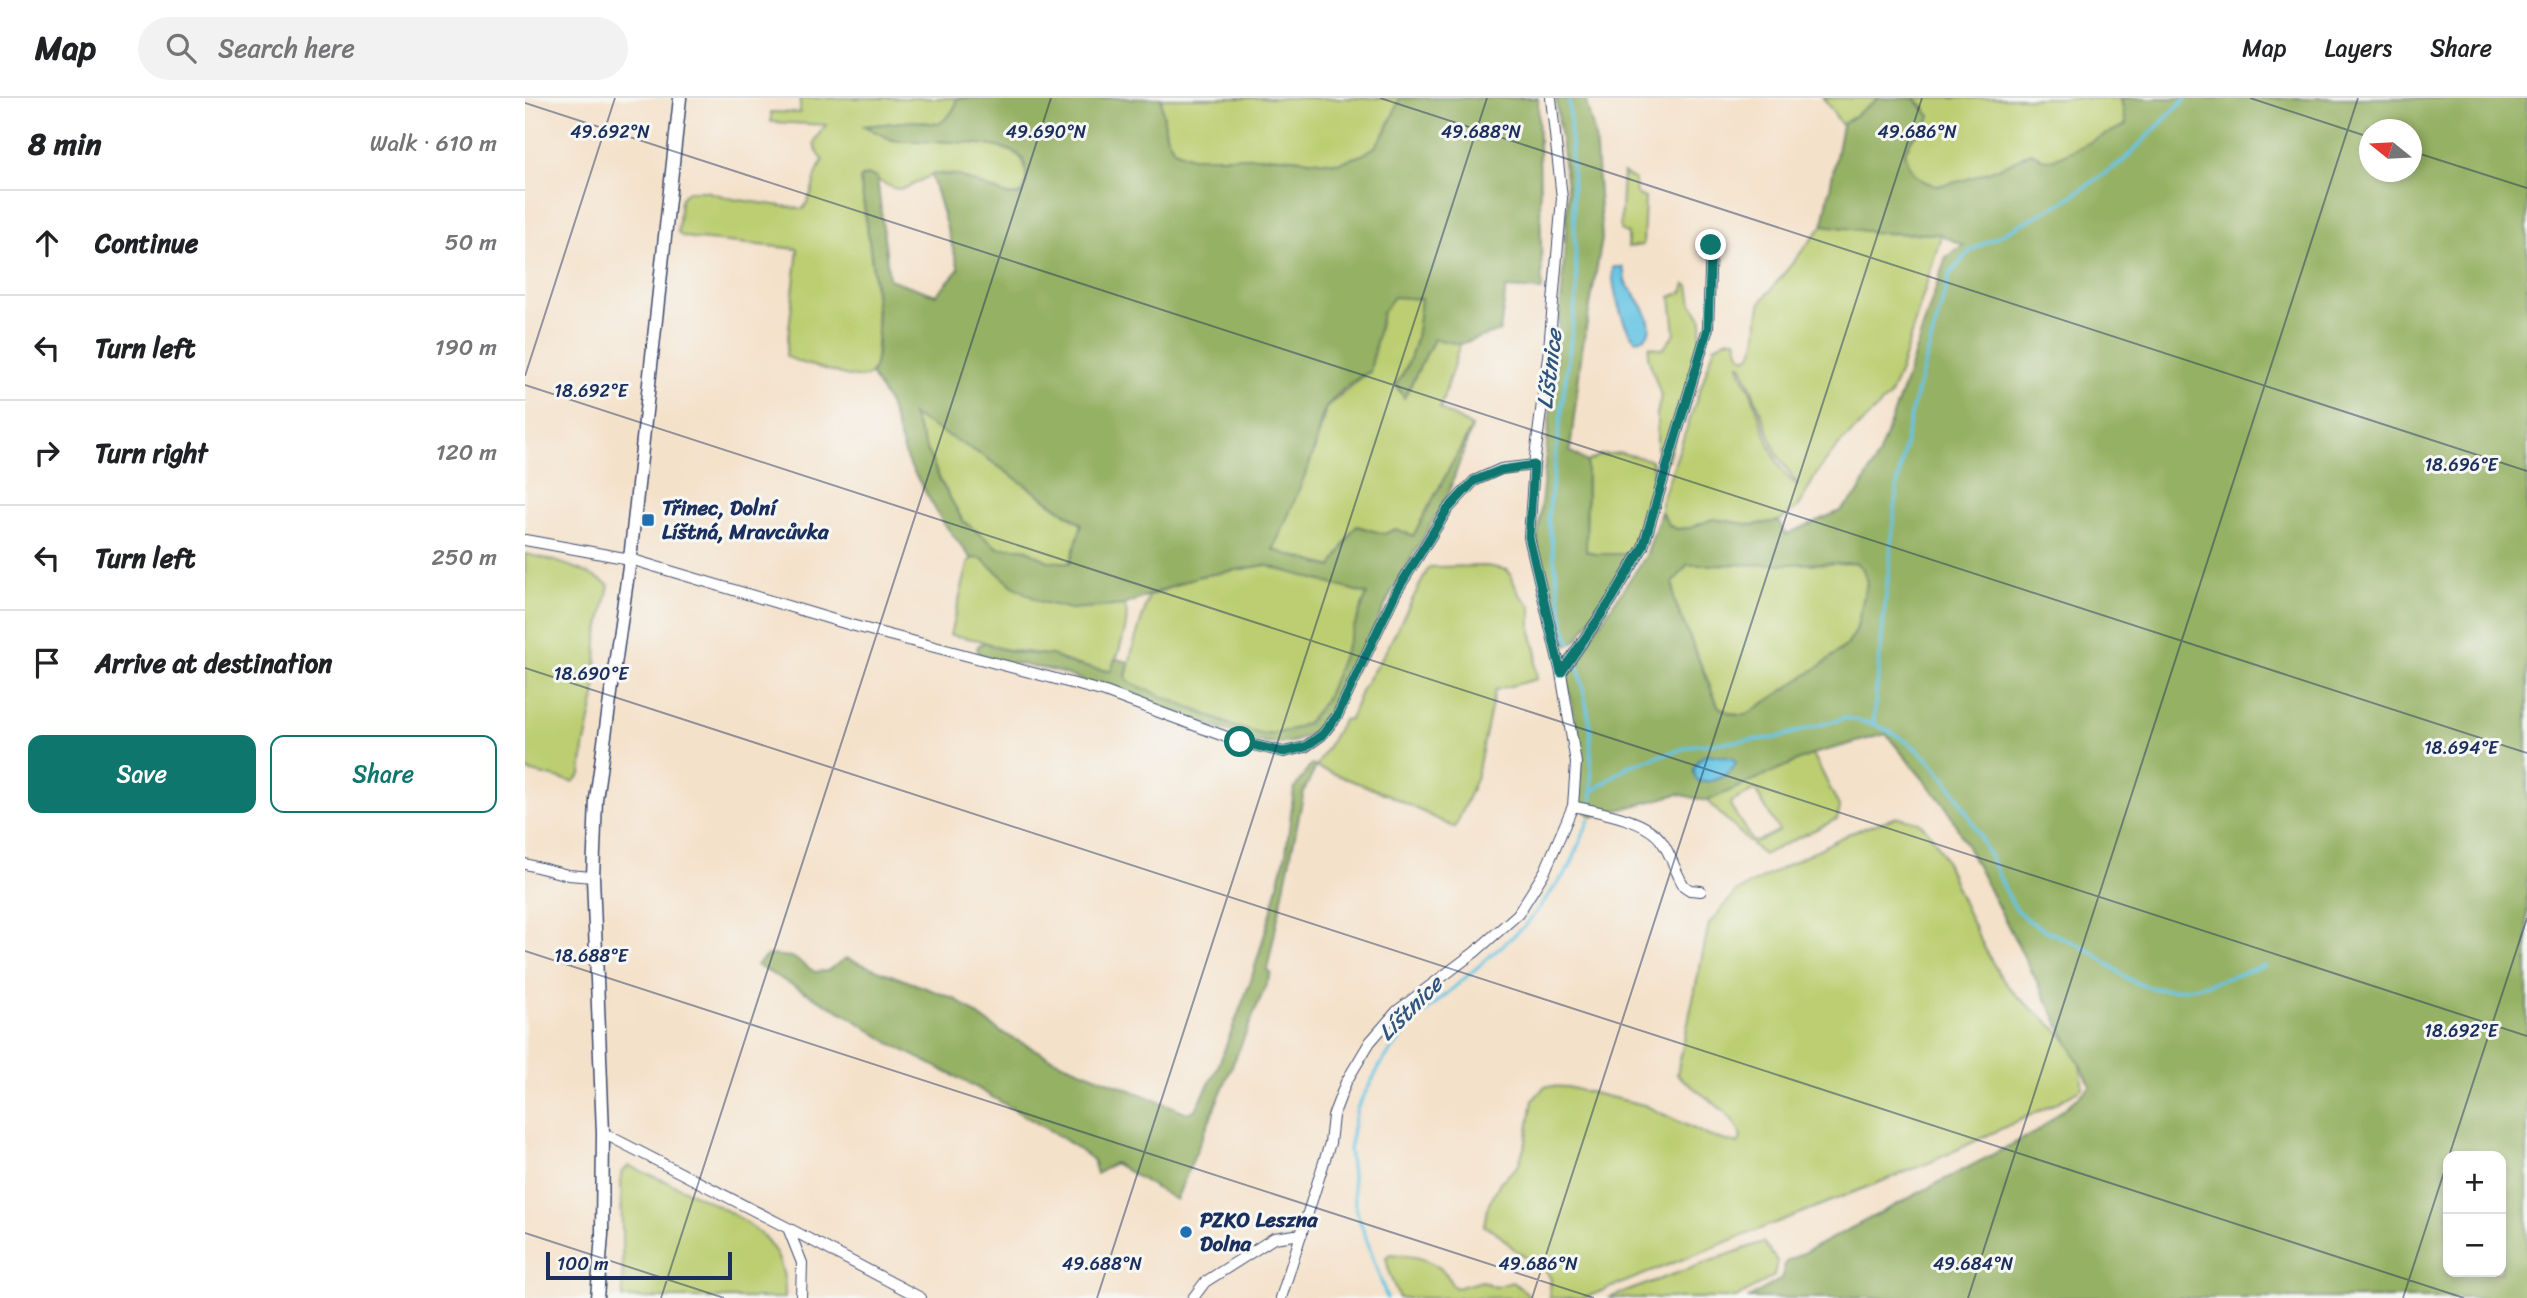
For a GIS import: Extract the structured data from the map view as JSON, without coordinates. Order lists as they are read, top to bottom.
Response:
{
  "water": ["Líštnice"],
  "places": {
    "transit": ["Třinec, Dolní Líštná, Mravcůvka"],
    "other": ["PZKO Leszna Dolna"]
  },
  "scale_bar": "100 m",
  "north": "left",
  "page": {
    "header": "Map",
    "search": "Search here",
    "nav": ["Map", "Layers", "Share"],
    "heading": ["8 min", "Walk · 610 m"],
    "list": [
      ["Continue", "50 m"],
      ["Turn left", "190 m"],
      ["Turn right", "120 m"],
      ["Turn left", "250 m"],
      "Arrive at destination"
    ],
    "buttons": ["Save", "Share"],
    "map_buttons": ["+", "−"],
    "scale": "100 m"
  },
  "coordinates": [
    "49.692°N",
    "49.690°N",
    "49.688°N",
    "49.686°N",
    "18.692°E",
    "18.696°E",
    "18.690°E",
    "18.694°E",
    "18.688°E",
    "49.684°N"
  ]
}
